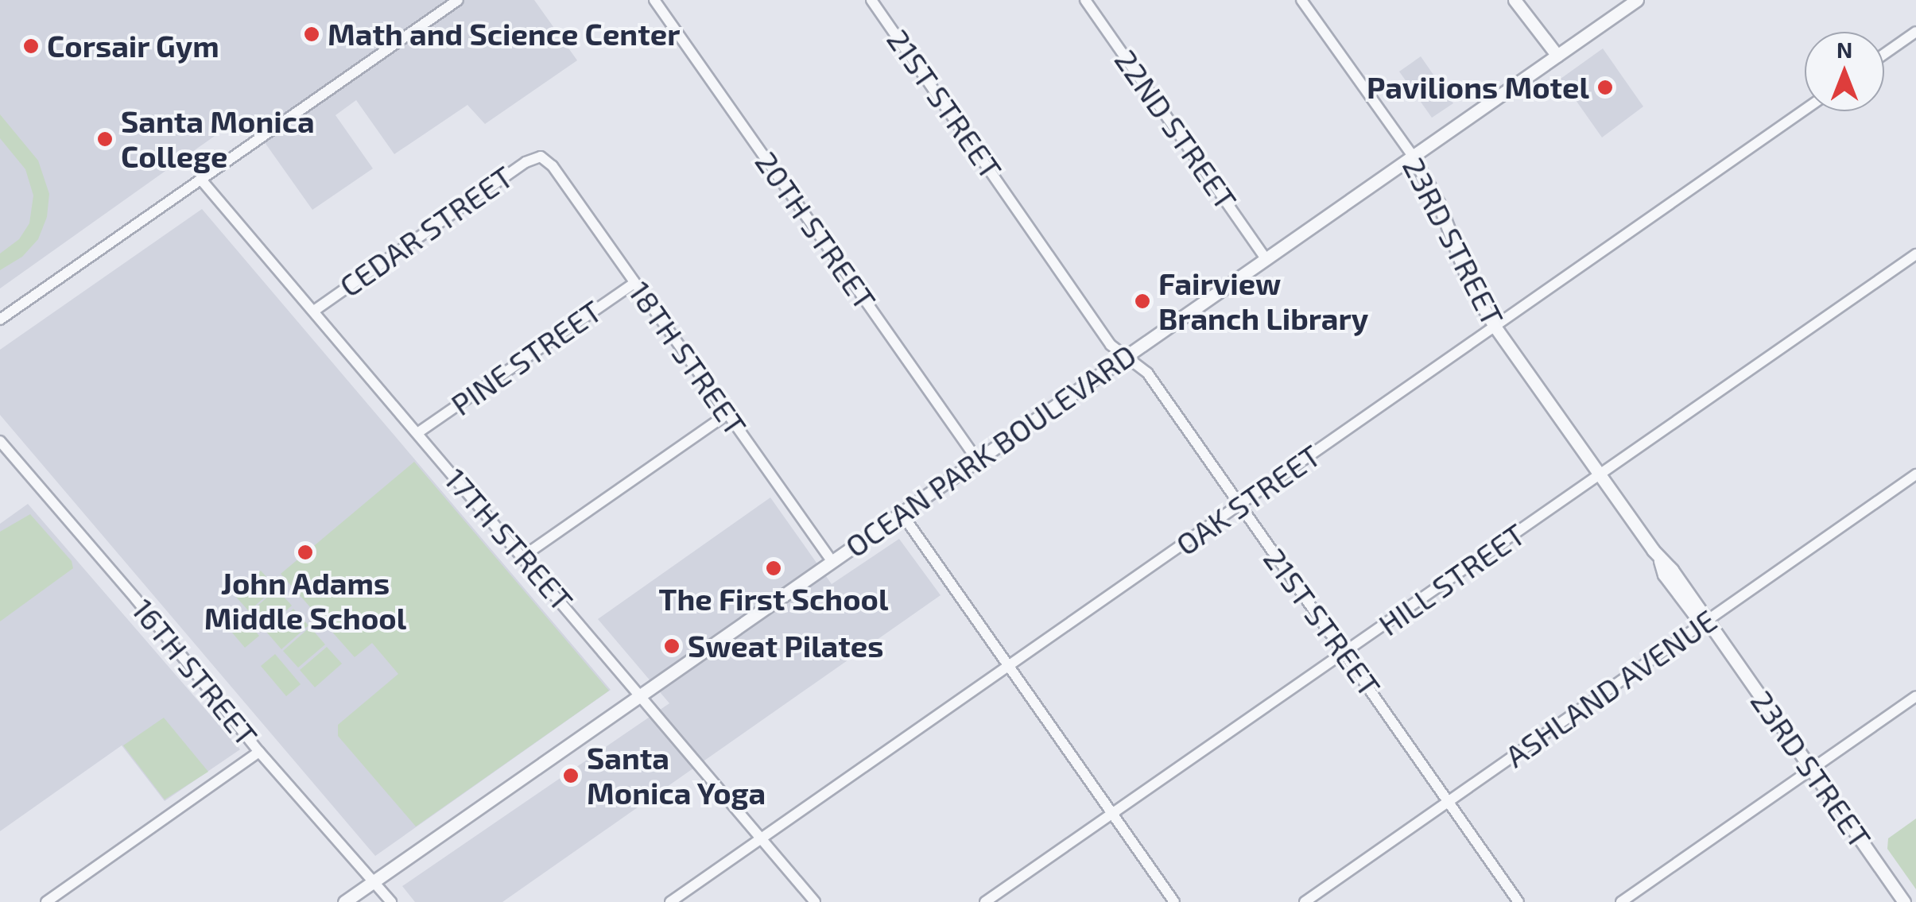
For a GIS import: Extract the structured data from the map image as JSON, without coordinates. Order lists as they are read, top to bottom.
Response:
{
  "streets": {
    "street": [
      "21ST STREET",
      "22ND STREET",
      "20TH STREET",
      "CEDAR STREET",
      "23RD STREET",
      "PINE STREET",
      "18TH STREET",
      "OCEAN PARK BOULEVARD",
      "OAK STREET",
      "17TH STREET",
      "HILL STREET",
      "16TH STREET",
      "ASHLAND AVENUE"
    ]
  },
  "crossings": [
    ["21ST STREET", "OCEAN PARK BOULEVARD"],
    ["21ST STREET", "OAK STREET"],
    ["21ST STREET", "HILL STREET"],
    ["21ST STREET", "ASHLAND AVENUE"],
    ["22ND STREET", "OCEAN PARK BOULEVARD"],
    ["20TH STREET", "OCEAN PARK BOULEVARD"],
    ["CEDAR STREET", "18TH STREET"],
    ["CEDAR STREET", "17TH STREET"],
    ["23RD STREET", "OCEAN PARK BOULEVARD"],
    ["23RD STREET", "OAK STREET"],
    ["23RD STREET", "HILL STREET"],
    ["23RD STREET", "ASHLAND AVENUE"],
    ["PINE STREET", "18TH STREET"],
    ["PINE STREET", "17TH STREET"],
    ["18TH STREET", "OCEAN PARK BOULEVARD"],
    ["OCEAN PARK BOULEVARD", "17TH STREET"],
    ["OCEAN PARK BOULEVARD", "16TH STREET"],
    ["OAK STREET", "17TH STREET"]
  ],
  "places": [
    "Math and Science Center",
    "Corsair Gym",
    "Pavilions Motel",
    "Santa Monica College",
    "Fairview Branch Library",
    "John Adams Middle School",
    "The First School",
    "Sweat Pilates",
    "Santa Monica Yoga"
  ],
  "north": "top"
}
